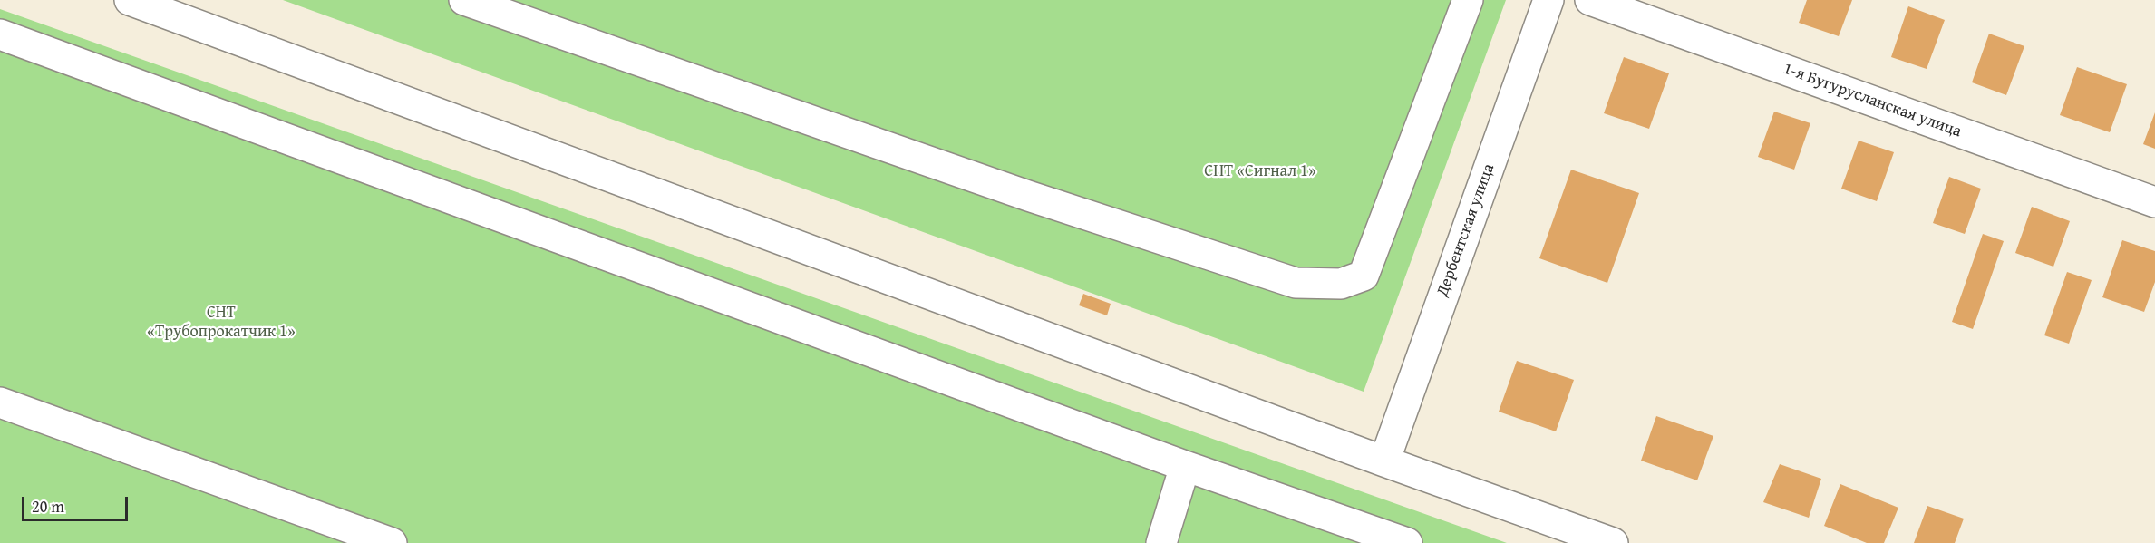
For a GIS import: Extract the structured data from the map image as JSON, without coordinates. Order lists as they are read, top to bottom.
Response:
{
  "streets": {
    "street": ["1-я Бугурусланская улица", "Дербентская улица"]
  },
  "parks": ["СНТ «Сигнал 1»", "СНТ «Трубопрокатчик 1»"],
  "scale_bar": "20 m"
}
